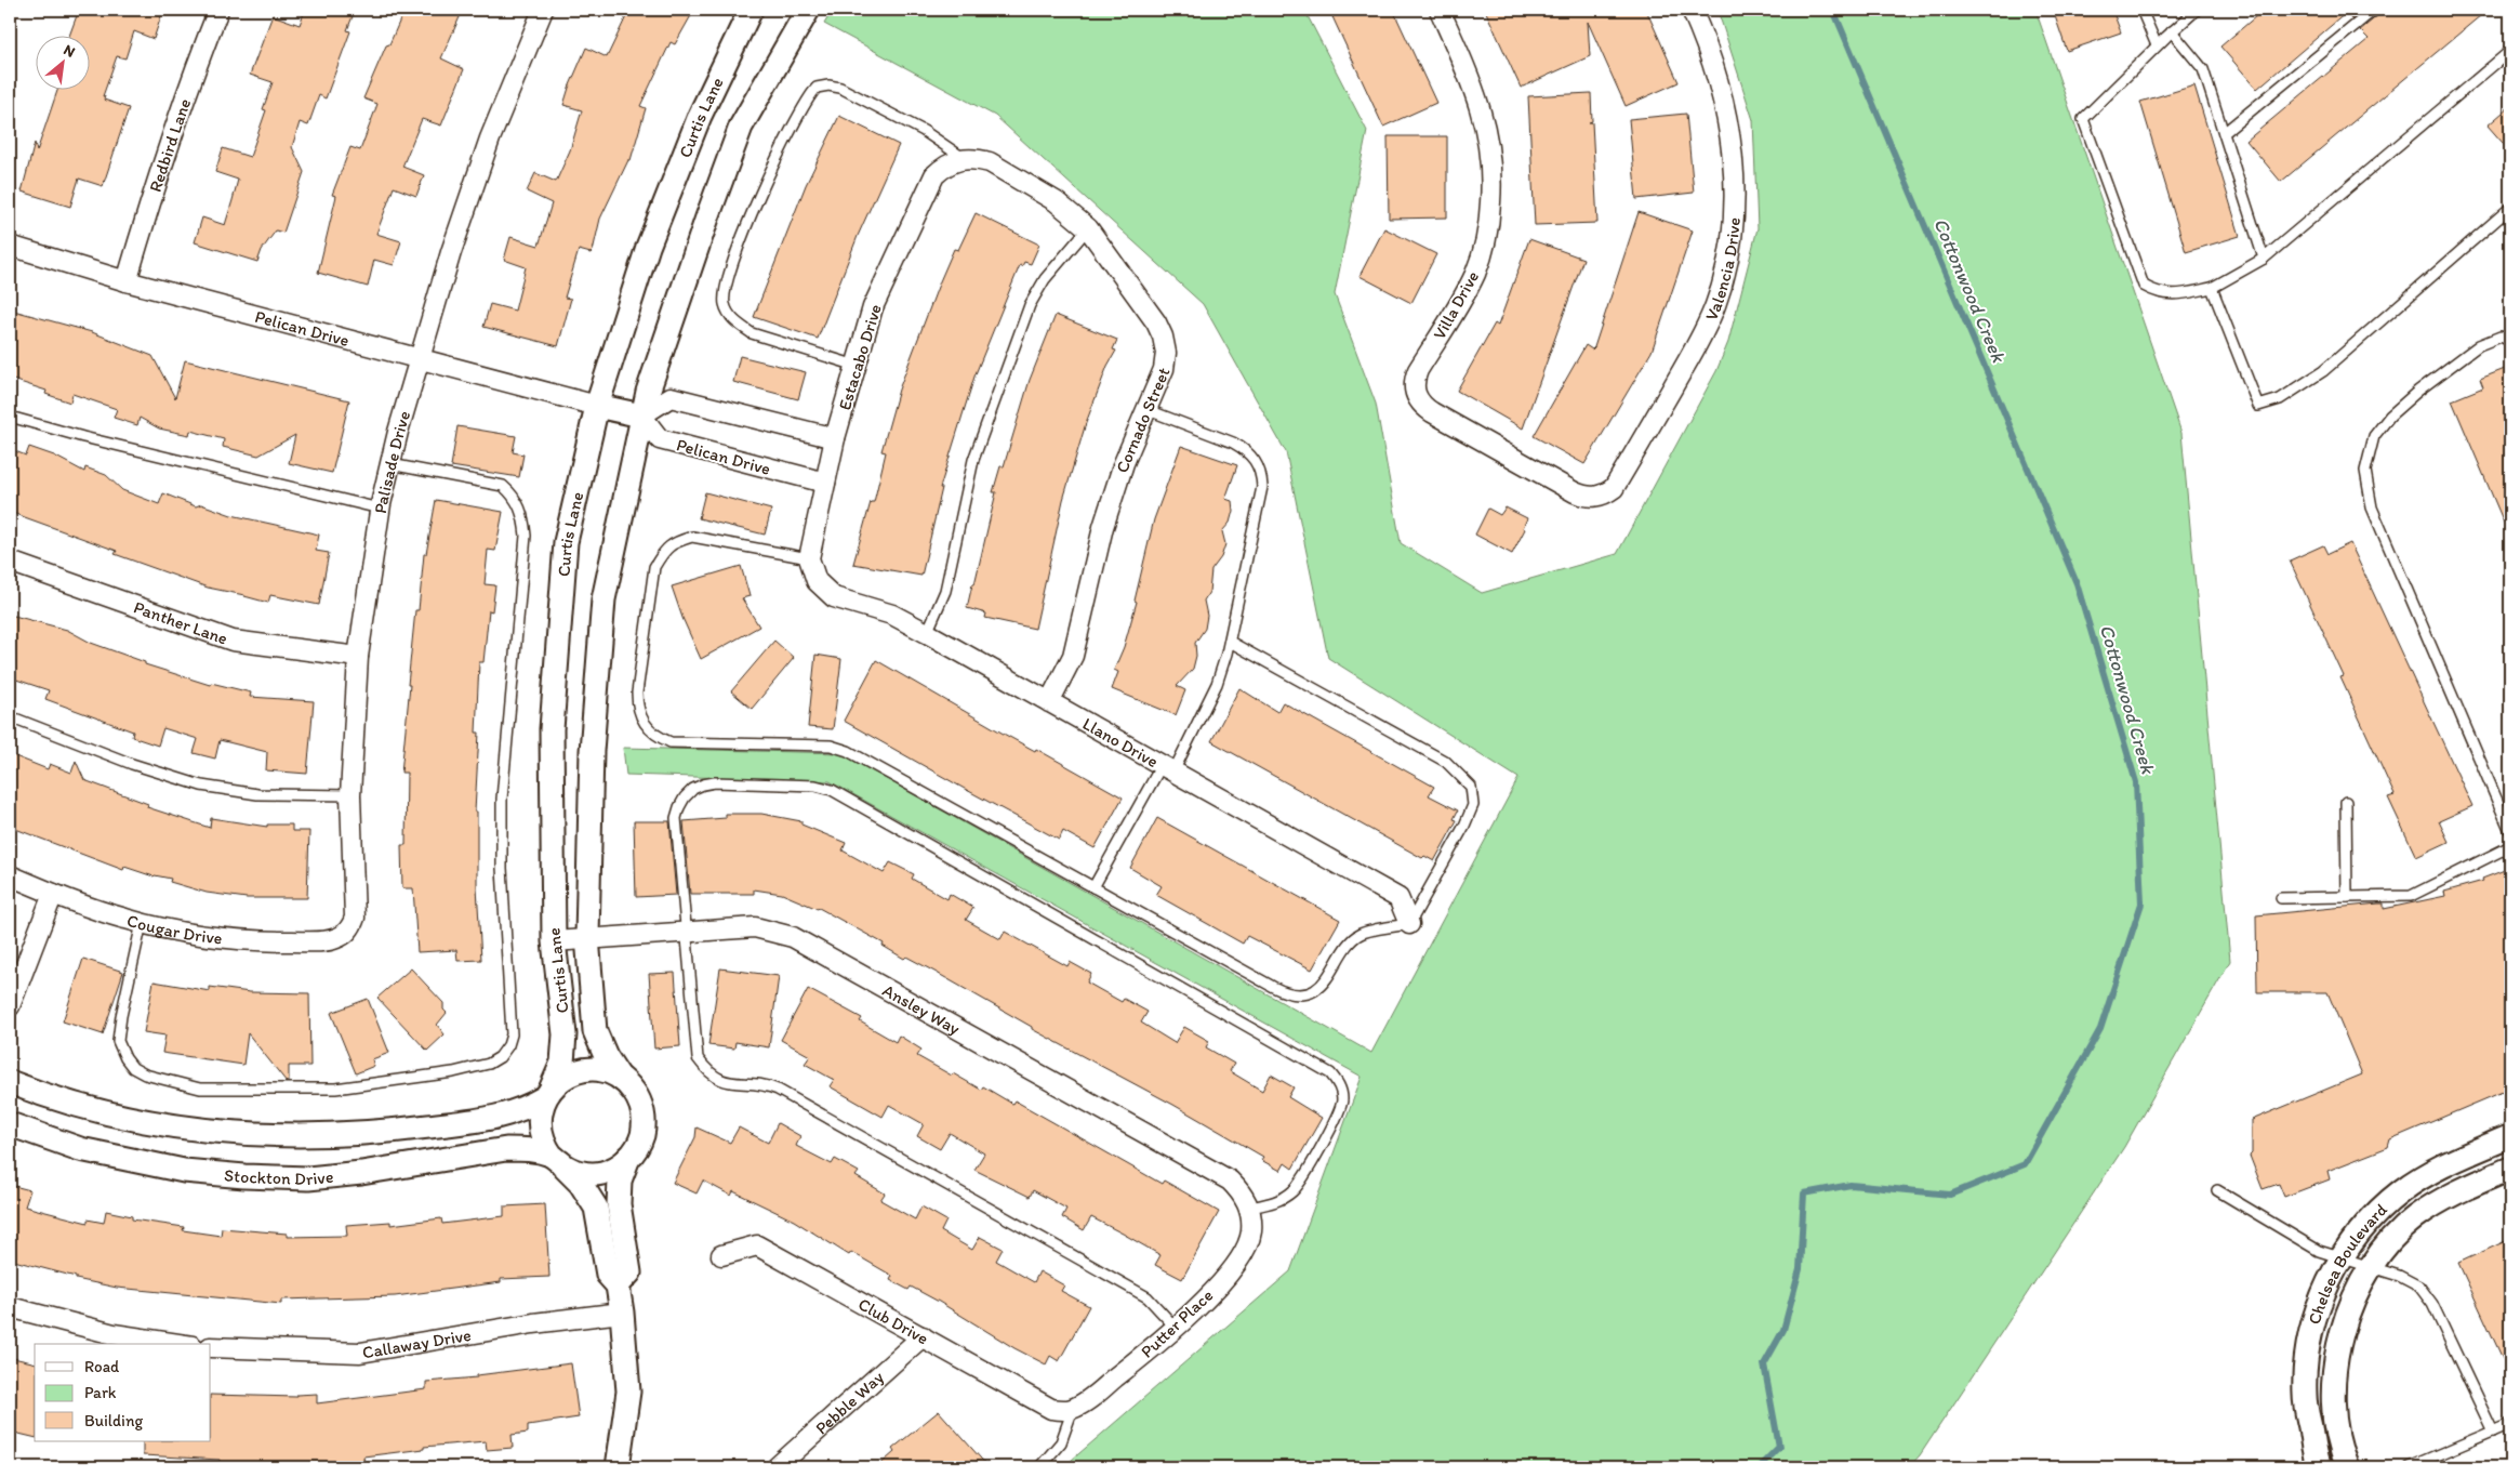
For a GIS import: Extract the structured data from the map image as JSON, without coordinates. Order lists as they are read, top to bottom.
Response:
{
  "streets": {
    "street": [
      "Curtis Lane",
      "Redbird Lane",
      "Valencia Drive",
      "Villa Drive",
      "Pelican Drive",
      "Estacabo Drive",
      "Cornado Street",
      "Palisade Drive",
      "Panther Lane",
      "Llano Drive",
      "Cougar Drive",
      "Ansley Way",
      "Stockton Drive",
      "Chelsea Boulevard",
      "Club Drive",
      "Putter Place",
      "Callaway Drive",
      "Pebble Way"
    ]
  },
  "crossings": [
    ["Curtis Lane", "Pelican Drive"],
    ["Curtis Lane", "Ansley Way"],
    ["Curtis Lane", "Stockton Drive"],
    ["Redbird Lane", "Pelican Drive"],
    ["Valencia Drive", "Villa Drive"],
    ["Pelican Drive", "Estacabo Drive"],
    ["Pelican Drive", "Palisade Drive"],
    ["Estacabo Drive", "Cornado Street"],
    ["Estacabo Drive", "Llano Drive"],
    ["Cornado Street", "Llano Drive"],
    ["Palisade Drive", "Panther Lane"],
    ["Palisade Drive", "Cougar Drive"],
    ["Ansley Way", "Putter Place"],
    ["Club Drive", "Putter Place"],
    ["Club Drive", "Pebble Way"]
  ],
  "water": ["Cottonwood Creek"],
  "legend": ["Road", "Park", "Building"],
  "north": "top right"
}
